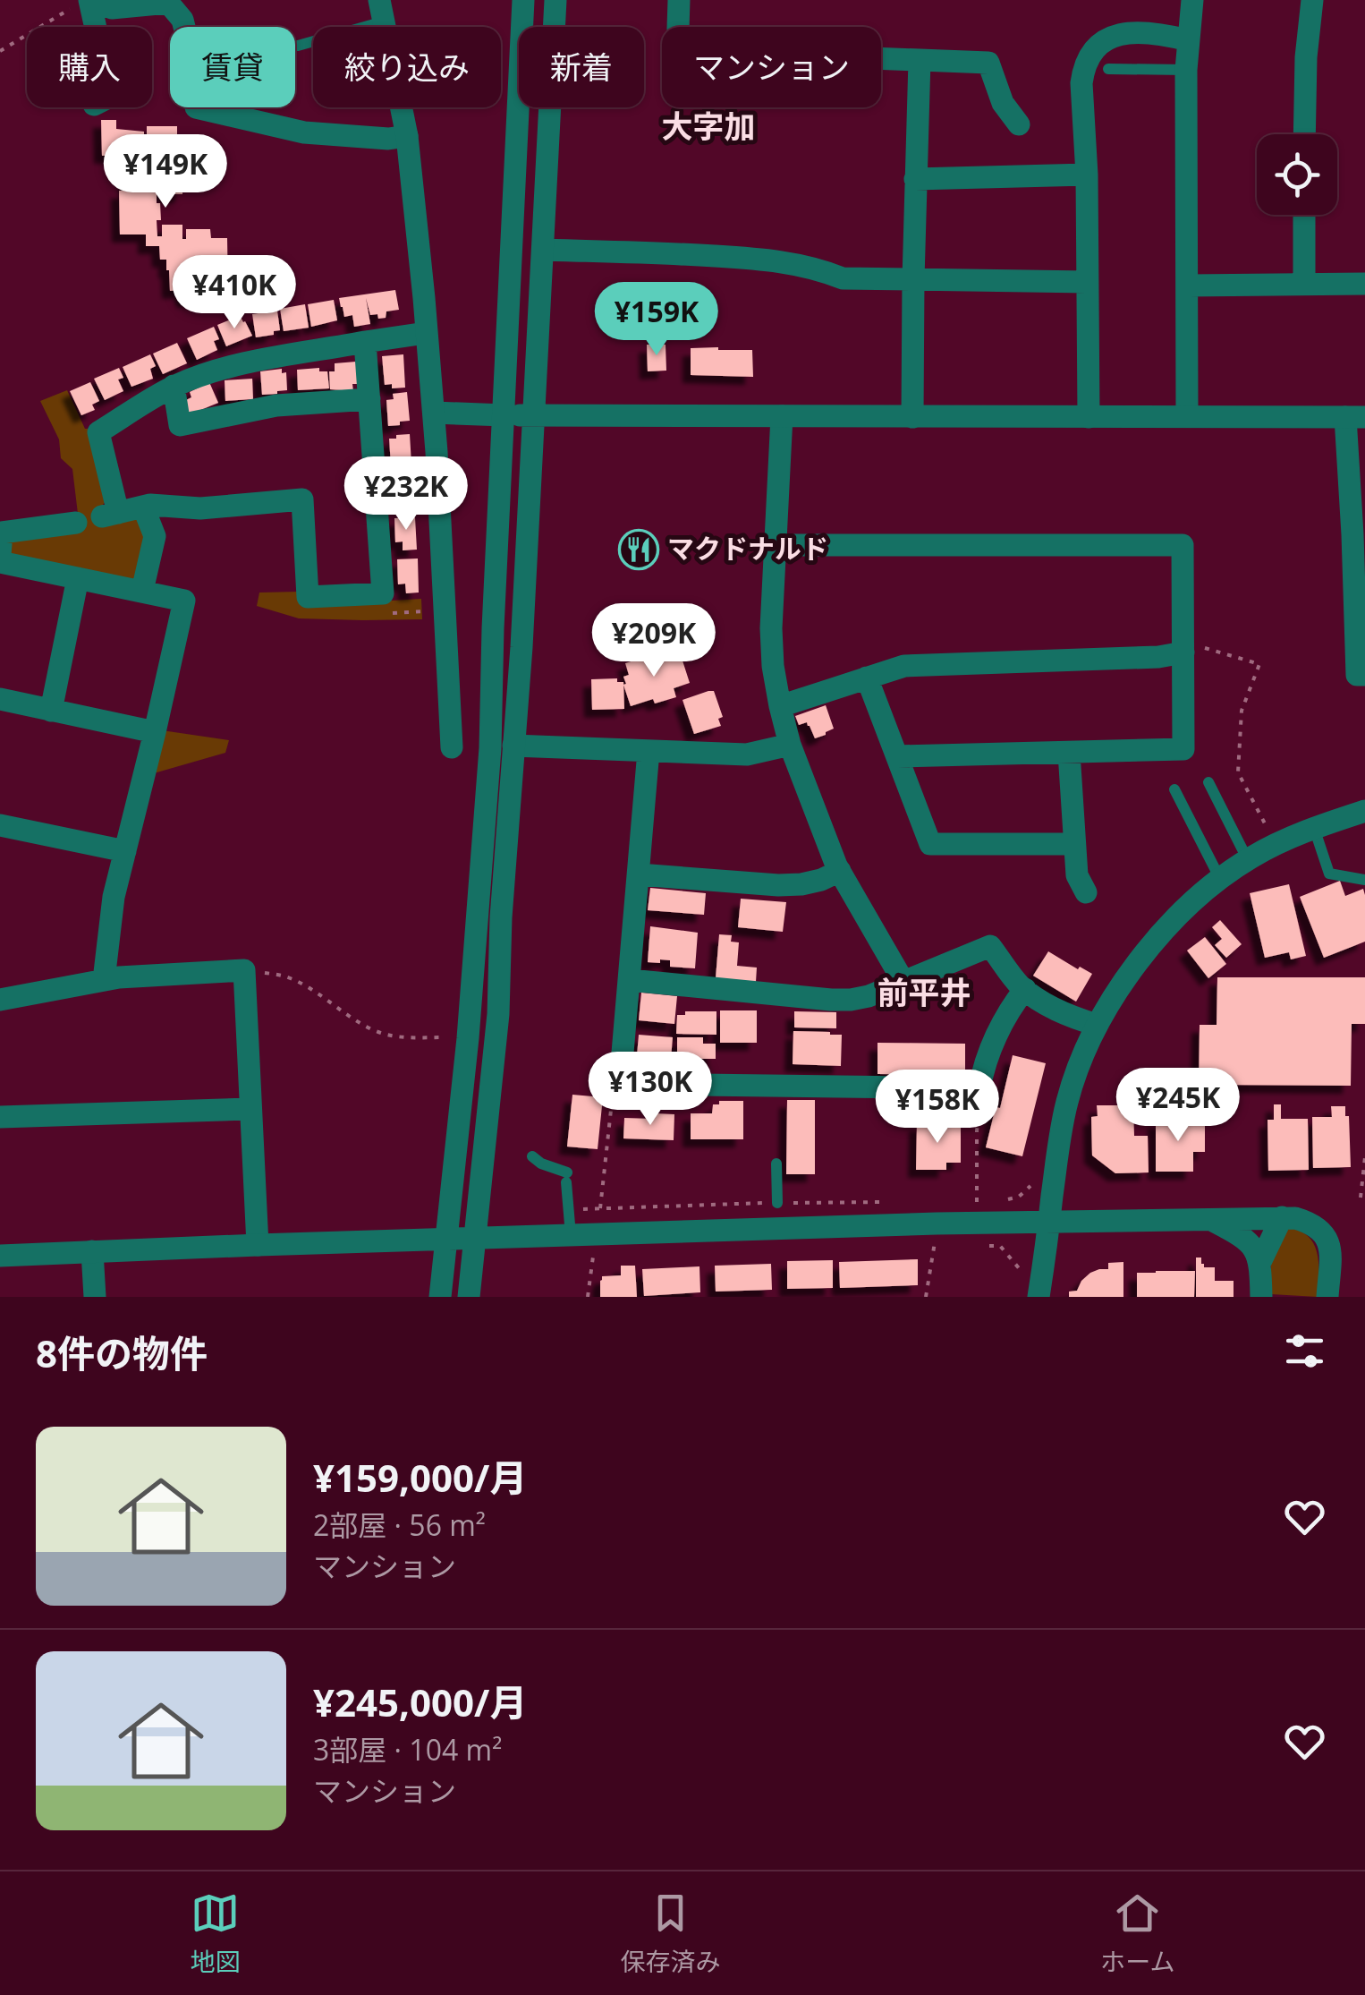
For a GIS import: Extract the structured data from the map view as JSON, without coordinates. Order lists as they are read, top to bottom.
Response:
{
  "districts": ["大字加", "前平井"],
  "places": {
    "restaurant": ["マクドナルド"]
  },
  "page": {
    "chip": [
      "購入",
      "賃貸",
      "絞り込み",
      "新着",
      "マンション"
    ],
    "price": [
      "¥149K",
      "¥410K",
      "¥159K",
      "¥232K",
      "¥209K",
      "¥130K",
      "¥245K",
      "¥158K"
    ],
    "heading": "8件の物件",
    "list": [
      {
        "name": "¥159,000/月",
        "note": "2部屋 · 56 m² · マンション"
      },
      {
        "name": "¥245,000/月",
        "note": "3部屋 · 104 m² · マンション"
      }
    ],
    "tabs": ["地図", "保存済み", "ホーム"]
  }
}
